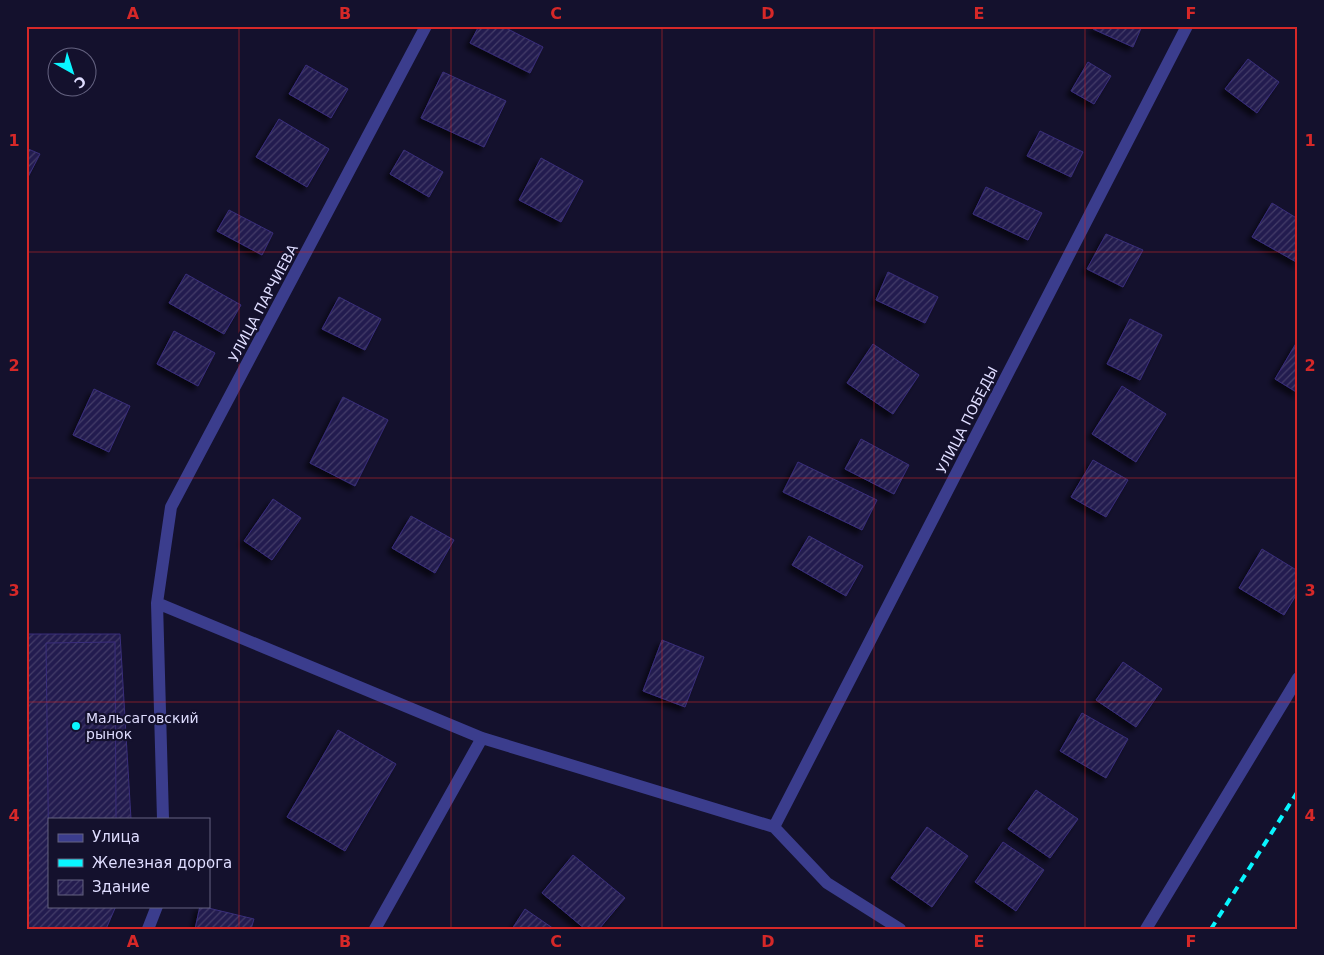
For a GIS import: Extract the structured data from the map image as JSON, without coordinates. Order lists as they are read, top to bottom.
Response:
{
  "streets": {
    "street": ["УЛИЦА ПАРЧИЕВА", "УЛИЦА ПОБЕДЫ"]
  },
  "places": ["Мальсаговский рынок"],
  "legend": ["Улица", "Железная дорога", "Здание"],
  "north": "bottom right",
  "grid": {
    "columns": [
      "A",
      "B",
      "C",
      "D",
      "E",
      "F"
    ],
    "rows": [
      "1",
      "2",
      "3",
      "4"
    ]
  }
}
